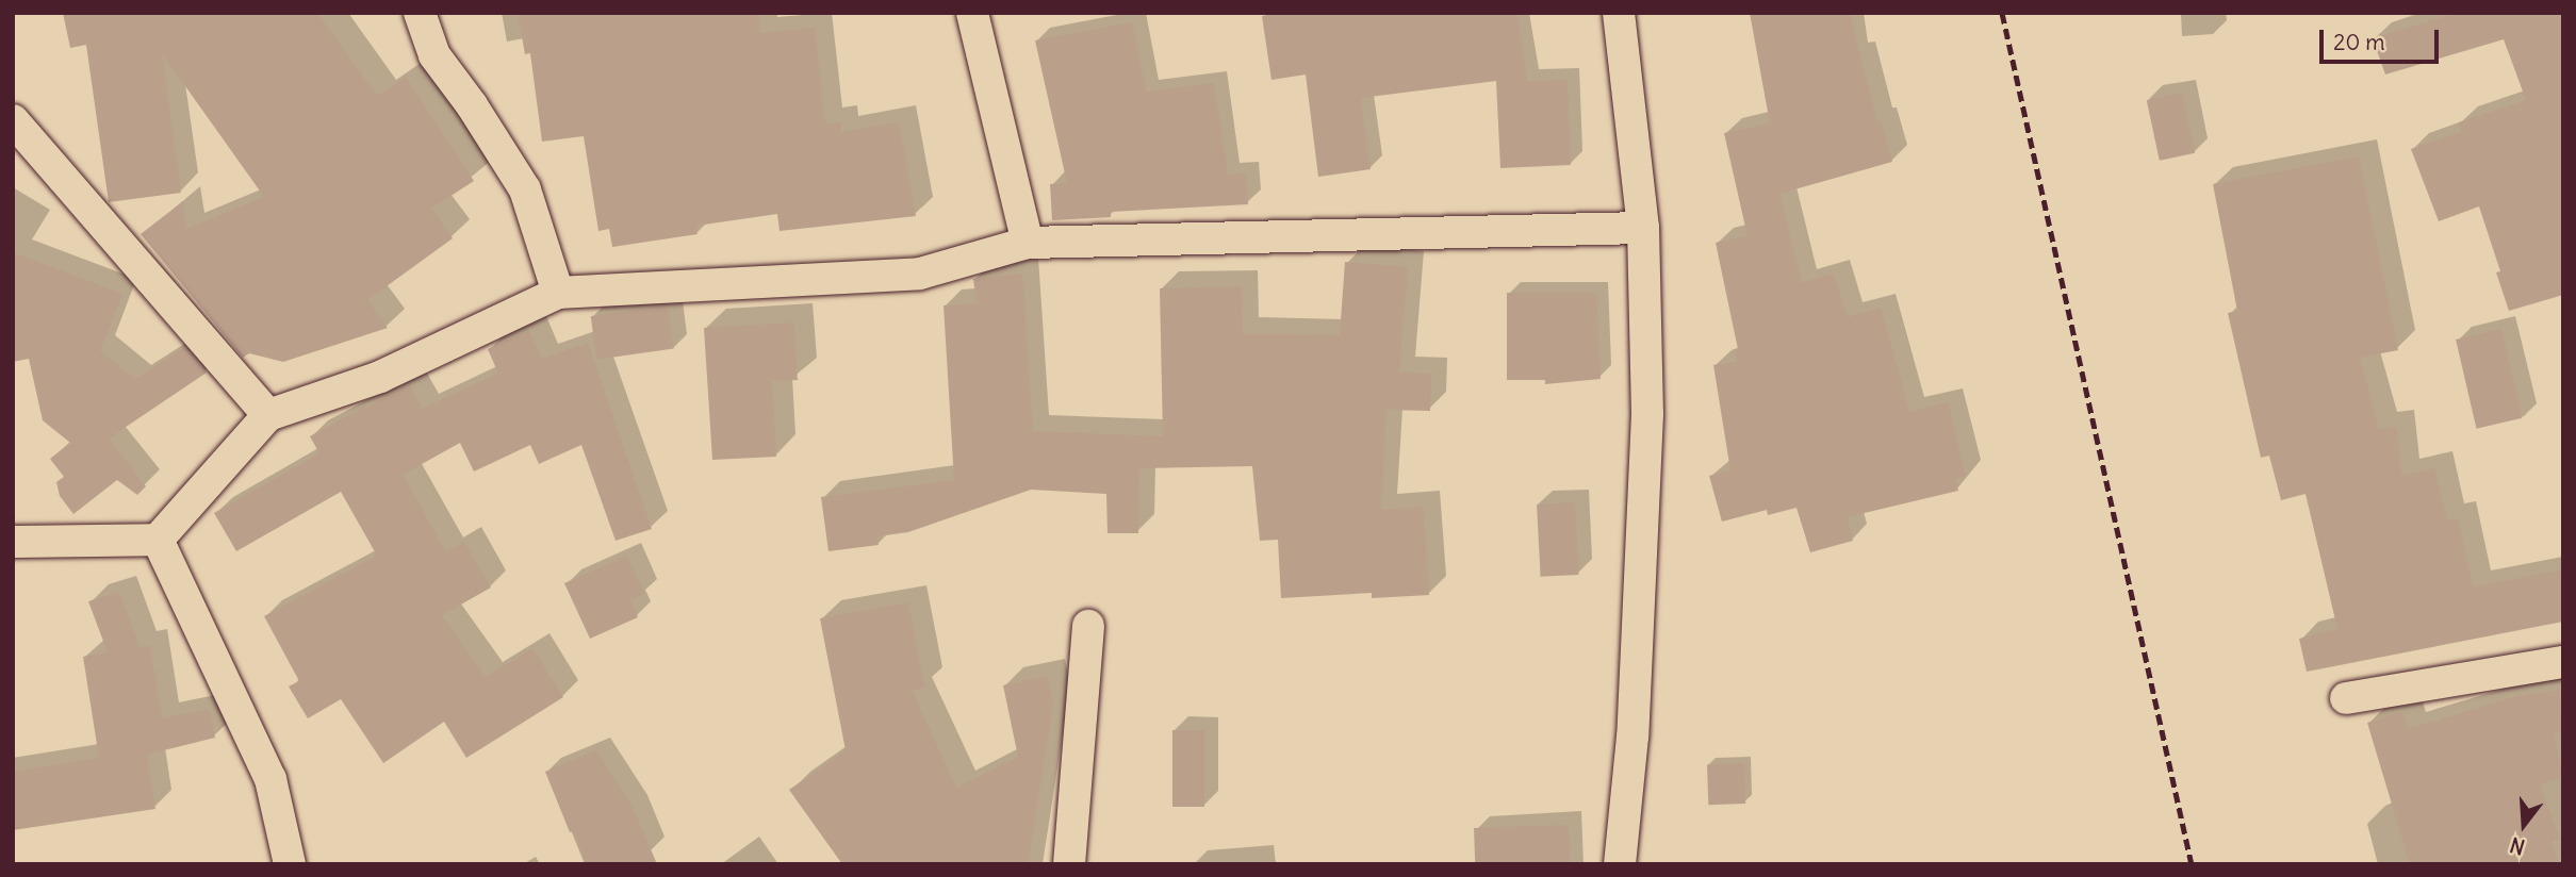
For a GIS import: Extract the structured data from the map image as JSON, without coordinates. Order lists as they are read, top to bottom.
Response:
{
  "scale_bar": "20 m",
  "north": "bottom"
}
